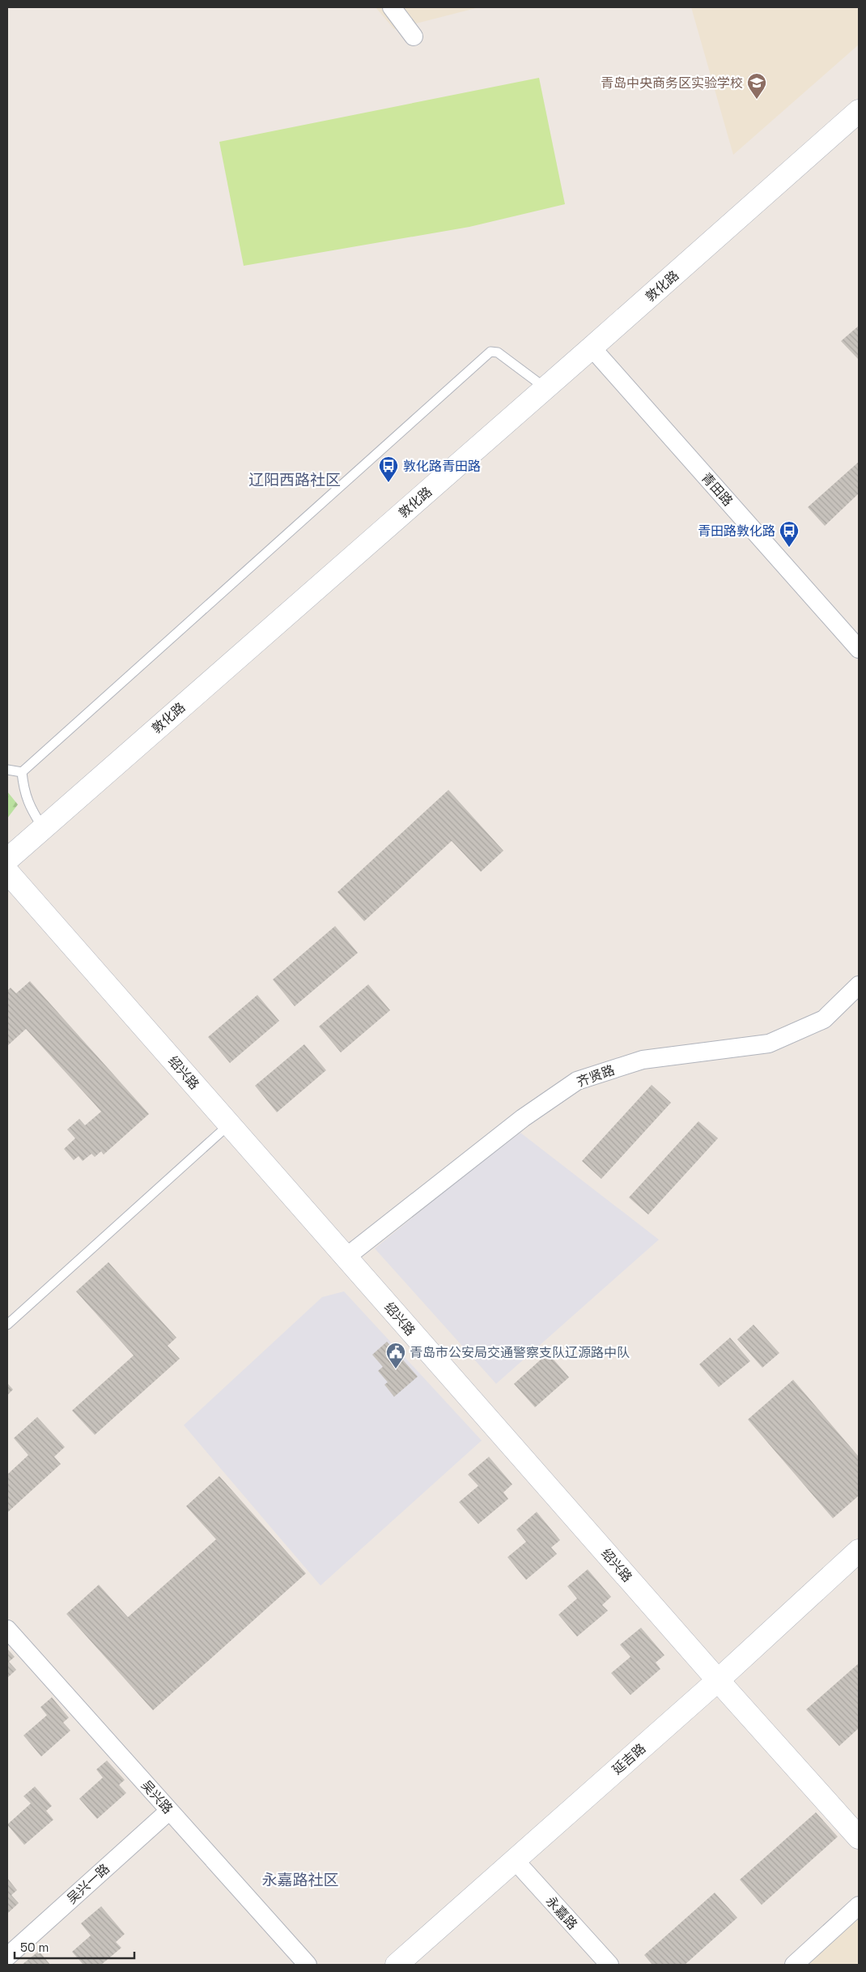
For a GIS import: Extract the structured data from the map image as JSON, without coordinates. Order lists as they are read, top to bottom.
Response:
{
  "streets": {
    "main road": ["敦化路", "绍兴路", "延吉路"],
    "street": [
      "青田路",
      "齐贤路",
      "吴兴路",
      "吴兴一路",
      "永嘉路"
    ]
  },
  "crossings": [
    ["敦化路", "青田路"],
    ["绍兴路", "齐贤路"],
    ["绍兴路", "延吉路"],
    ["延吉路", "永嘉路"],
    ["吴兴路", "吴兴一路"]
  ],
  "districts": ["辽阳西路社区", "永嘉路社区"],
  "places": {
    "school or university": ["青岛中央商务区实验学校"],
    "bus stop": ["敦化路青田路", "青田路敦化路"],
    "public building": ["青岛市公安局交通警察支队辽源路中队"]
  },
  "scale_bar": "50 m"
}
